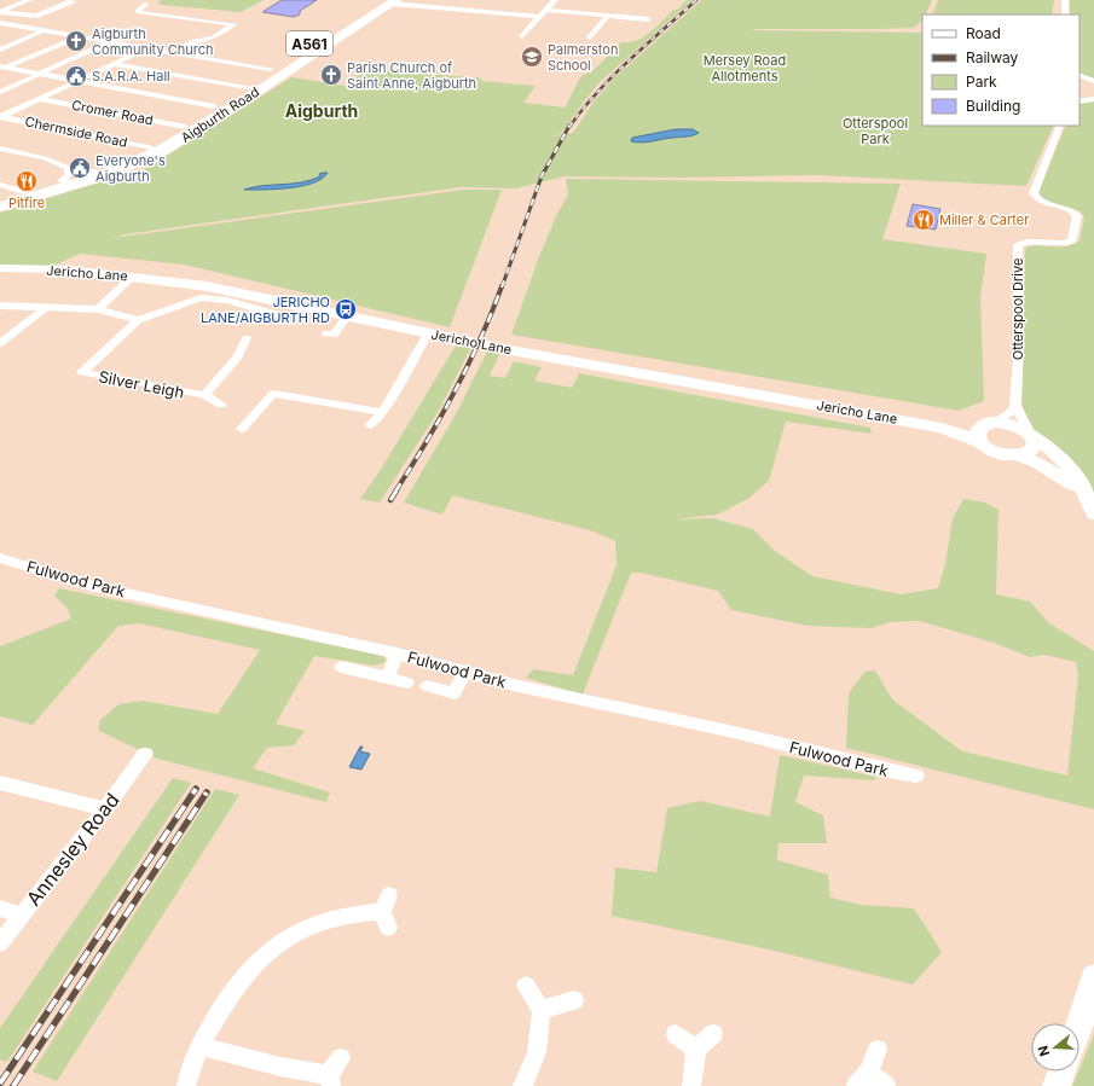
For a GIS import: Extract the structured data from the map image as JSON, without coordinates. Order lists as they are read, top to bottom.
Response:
{
  "streets": {
    "highway": ["A561", "Aigburth Road"],
    "street": [
      "Cromer Road",
      "Chermside Road",
      "Jericho Lane",
      "Otterspool Drive",
      "Silver Leigh",
      "Fulwood Park",
      "Annesley Road"
    ]
  },
  "crossings": [
    ["Cromer Road", "Aigburth Road"],
    ["Aigburth Road", "Chermside Road"]
  ],
  "districts": ["Aigburth"],
  "parks": ["Mersey Road Allotments", "Otterspool Park"],
  "places": {
    "church": ["Aigburth Community Church", "Parish Church of Saint Anne, Aigburth"],
    "school or university": ["Palmerston School"],
    "public building": ["S.A.R.A. Hall", "Everyone's Aigburth"],
    "restaurant": ["Pitfire", "Miller & Carter"],
    "bus stop": ["JERICHO LANE/AIGBURTH RD"]
  },
  "legend": [
    "Road",
    "Railway",
    "Park",
    "Building"
  ],
  "north": "left"
}
